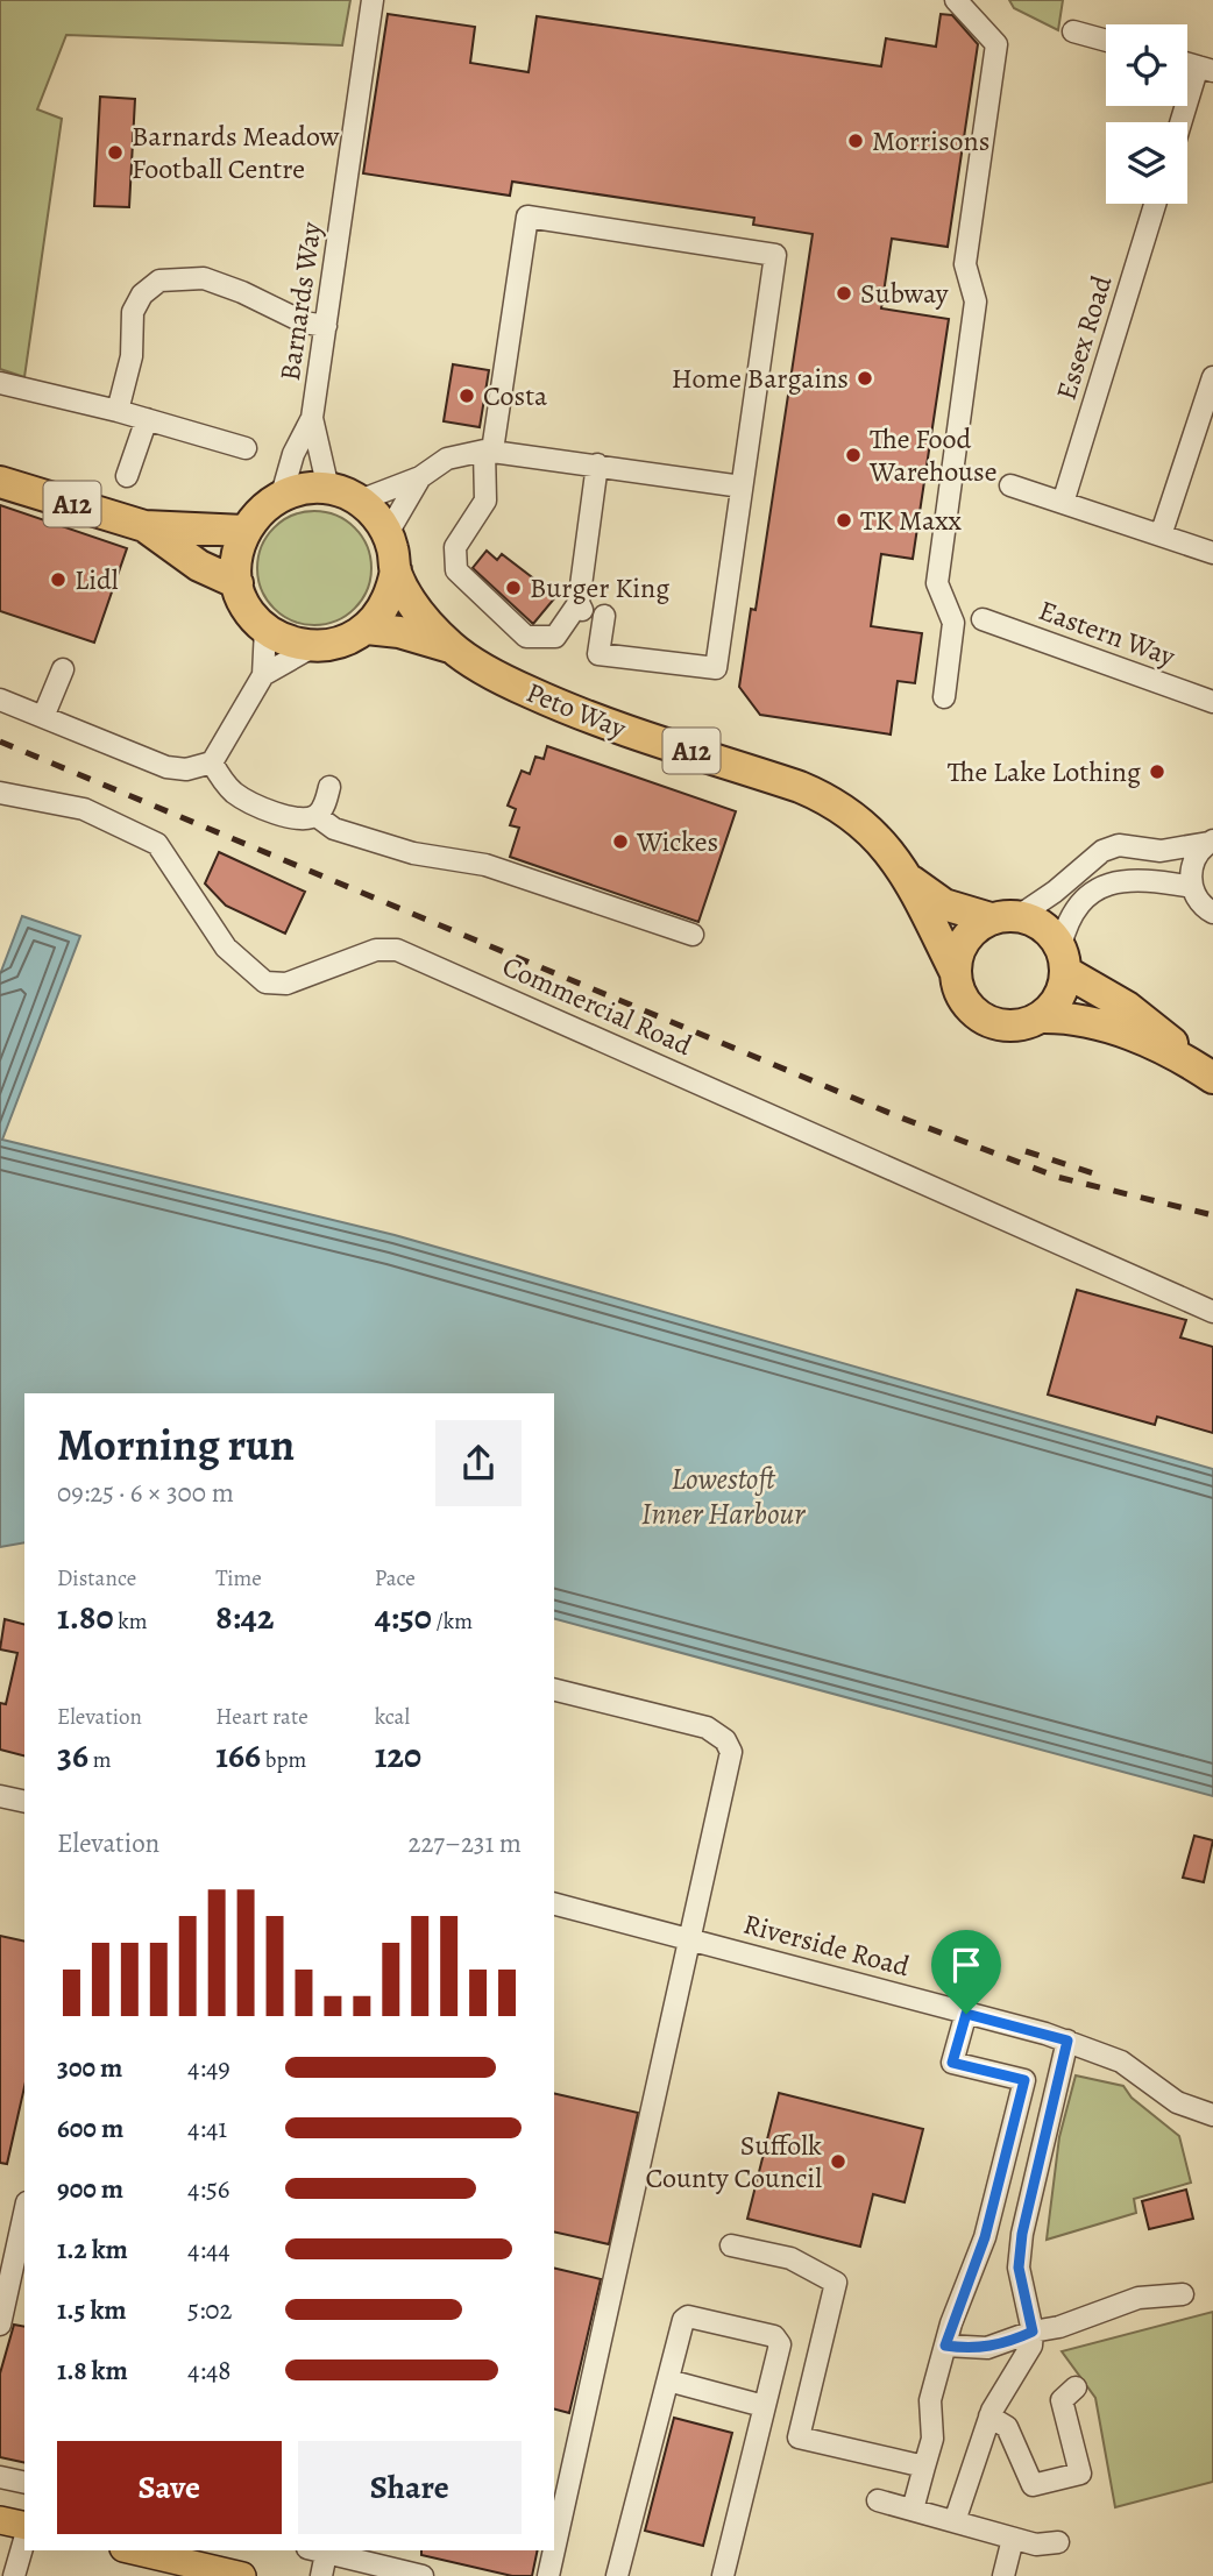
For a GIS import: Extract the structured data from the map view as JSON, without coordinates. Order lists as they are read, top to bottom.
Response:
{
  "streets": {
    "highway": ["A12", "Peto Way"],
    "street": [
      "Barnards Way",
      "Essex Road",
      "Eastern Way",
      "Commercial Road",
      "Riverside Road"
    ]
  },
  "crossings": [
    ["Barnards Way", "A12"],
    ["Barnards Way", "Peto Way"],
    ["A12", "Peto Way"]
  ],
  "water": ["Lowestoft Inner Harbour"],
  "places": [
    "Morrisons",
    "Barnards Meadow Football Centre",
    "Subway",
    "Home Bargains",
    "Costa",
    "The Food Warehouse",
    "TK Maxx",
    "Lidl",
    "Burger King",
    "The Lake Lothing",
    "Wickes",
    "Suffolk County Council"
  ],
  "page": {
    "heading": ["Morning run", "09:25 · 6 × 300 m"],
    "stats": [
      ["Distance", "1.80 km"],
      ["Time", "8:42"],
      ["Pace", "4:50 /km"],
      ["Elevation", "36 m"],
      ["Heart rate", "166 bpm"],
      ["kcal", "120"]
    ],
    "chart": ["Elevation", "227–231 m"],
    "list": [
      {
        "name": "300 m",
        "note": "4:49"
      },
      {
        "name": "600 m",
        "note": "4:41"
      },
      {
        "name": "900 m",
        "note": "4:56"
      },
      {
        "name": "1.2 km",
        "note": "4:44"
      },
      {
        "name": "1.5 km",
        "note": "5:02"
      },
      {
        "name": "1.8 km",
        "note": "4:48"
      }
    ],
    "buttons": ["Save", "Share"]
  }
}
